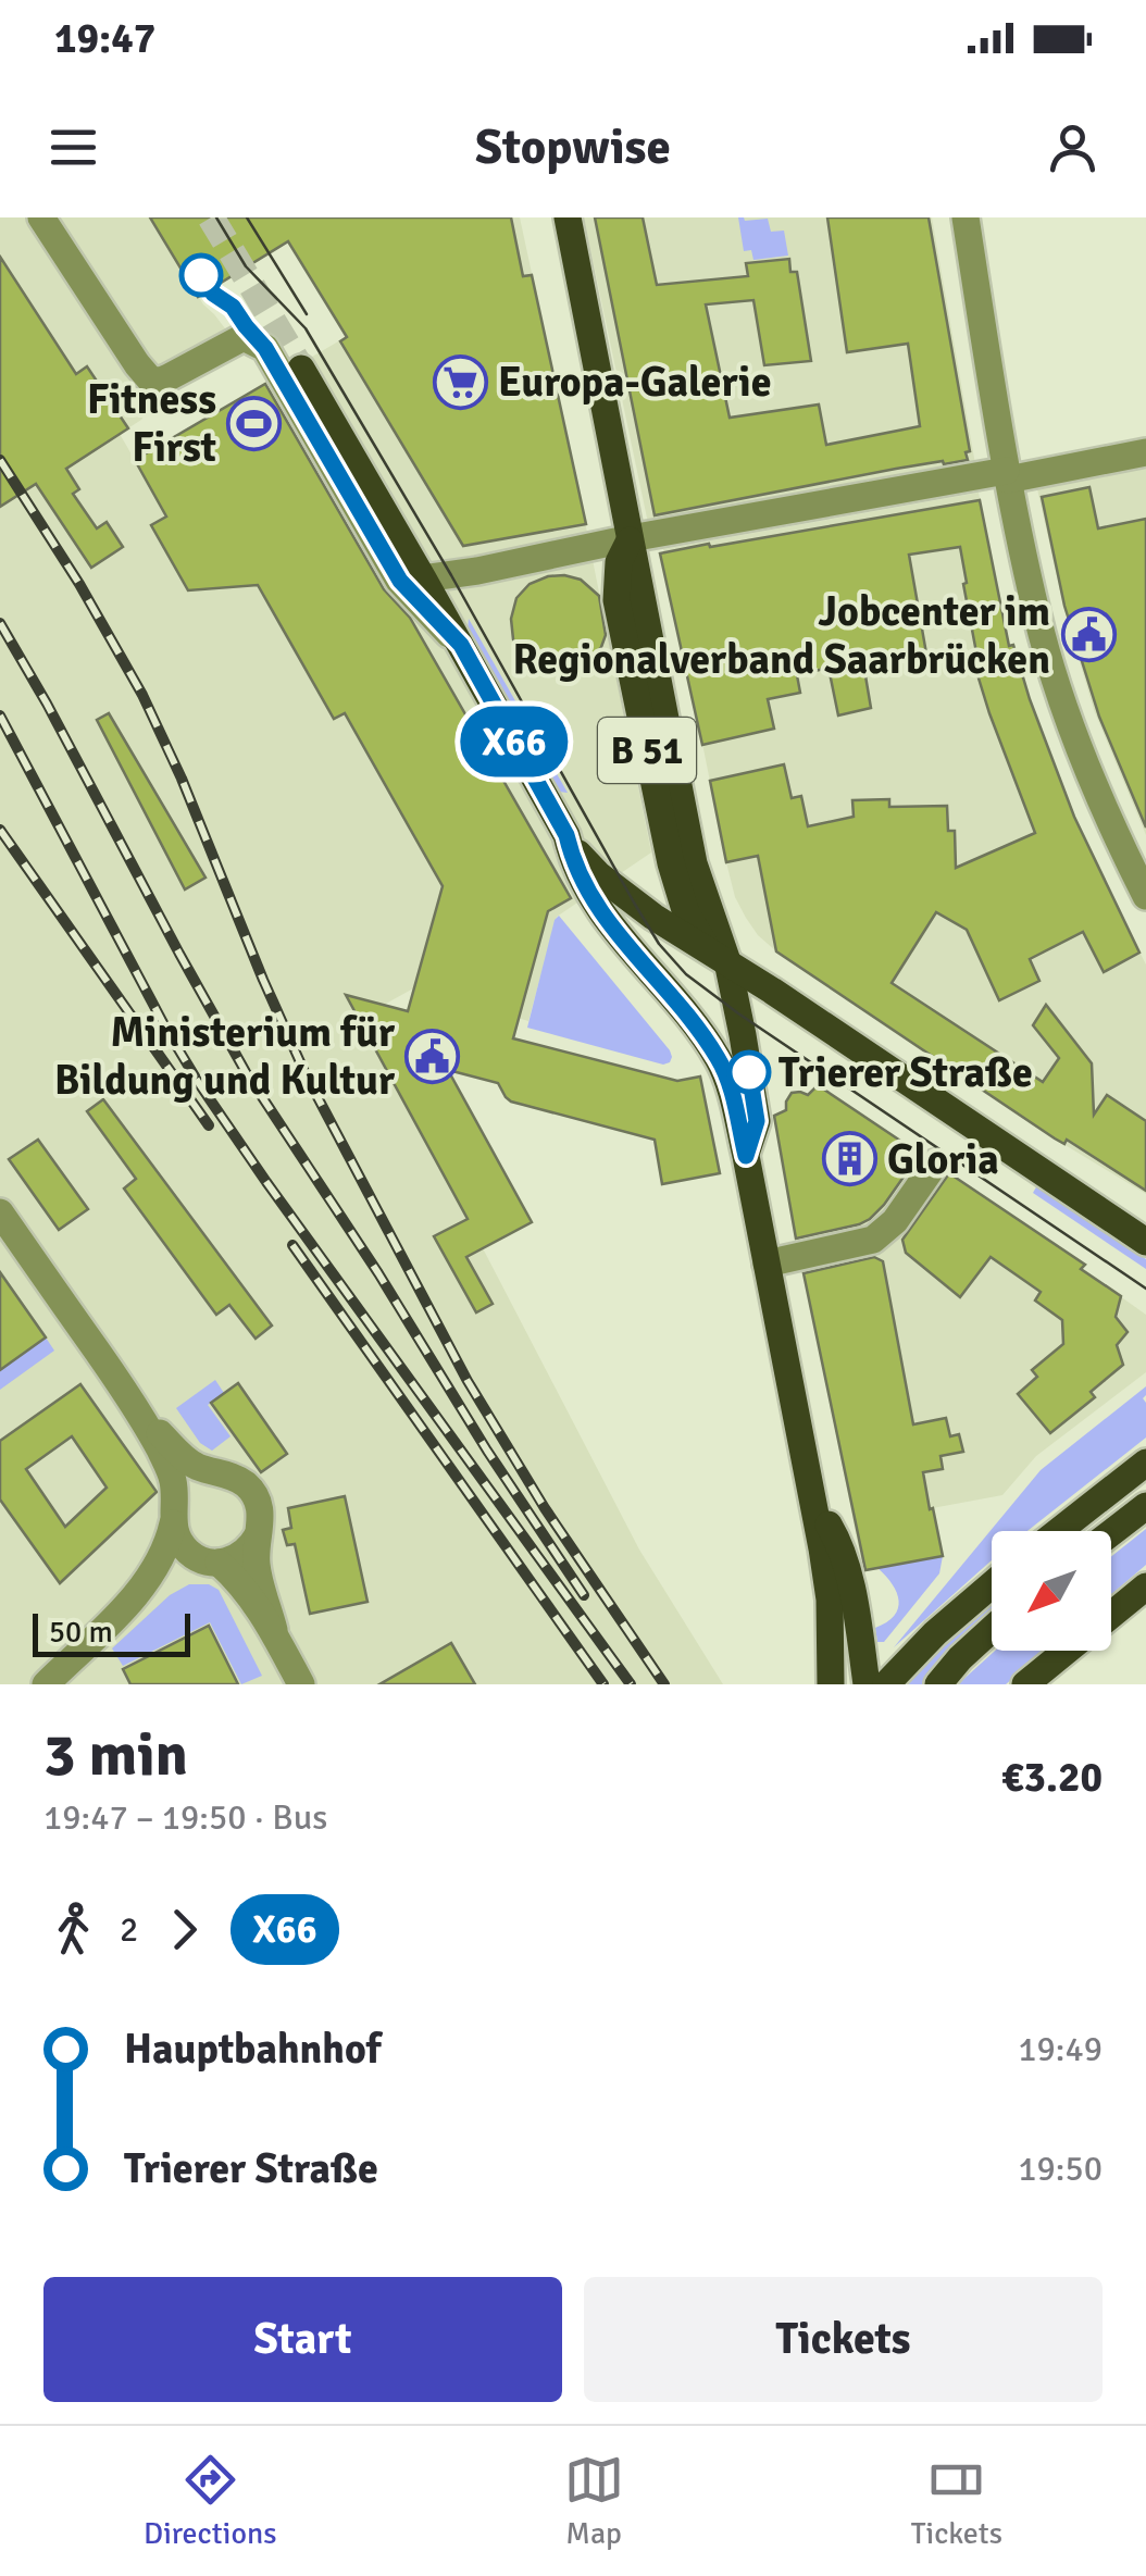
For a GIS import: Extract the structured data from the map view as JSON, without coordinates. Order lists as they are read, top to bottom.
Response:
{
  "streets": {
    "main road": ["B 51"]
  },
  "places": {
    "supermarket": ["Europa-Galerie"],
    "sports": ["Fitness First"],
    "public building": ["Jobcenter im Regionalverband Saarbrücken", "Ministerium für Bildung und Kultur"],
    "other": ["Trierer Straße"],
    "building": ["Gloria"]
  },
  "lines": ["bus line X66"],
  "scale_bar": "50 m",
  "north": "bottom left",
  "page": {
    "status": "19:47",
    "header": "Stopwise",
    "on_map": "X66",
    "scale": "50 m",
    "heading": ["3 min", "19:47 – 19:50 · Bus", "€3.20"],
    "legs": ["2", "X66"],
    "list": [
      {
        "name": "Hauptbahnhof",
        "value": "19:49"
      },
      {
        "name": "Trierer Straße",
        "value": "19:50"
      }
    ],
    "buttons": ["Start", "Tickets"],
    "tabs": ["Directions", "Map", "Tickets"]
  }
}
